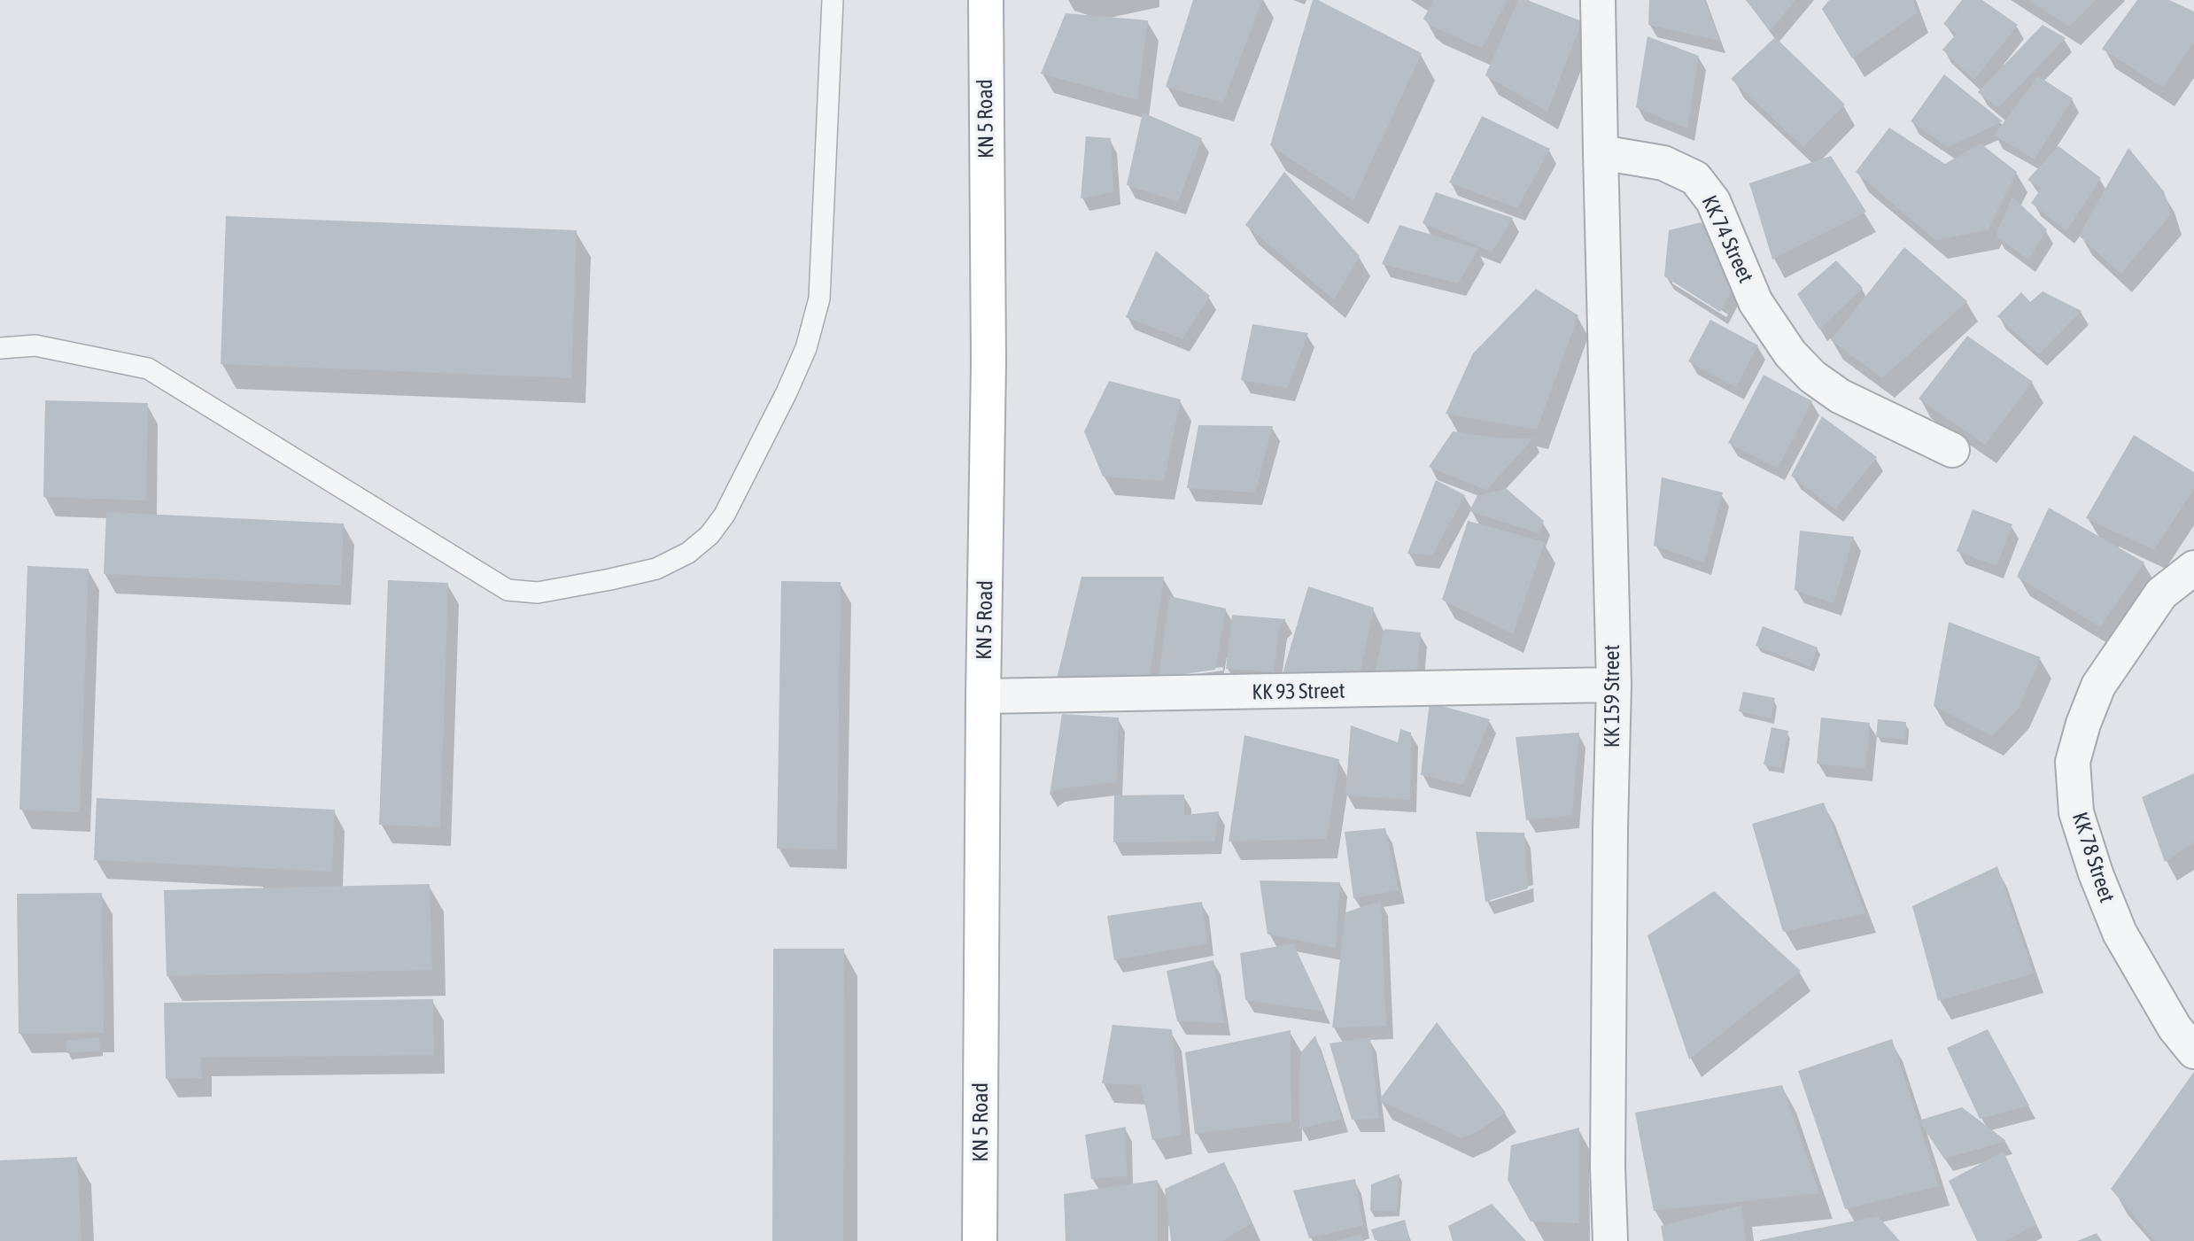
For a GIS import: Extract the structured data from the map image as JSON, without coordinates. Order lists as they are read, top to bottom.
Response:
{
  "streets": {
    "main road": ["KN 5 Road"],
    "street": [
      "KK 74 Street",
      "KK 93 Street",
      "KK 159 Street",
      "KK 78 Street"
    ]
  },
  "crossings": [
    ["KN 5 Road", "KK 93 Street"],
    ["KK 74 Street", "KK 159 Street"],
    ["KK 93 Street", "KK 159 Street"]
  ]
}
